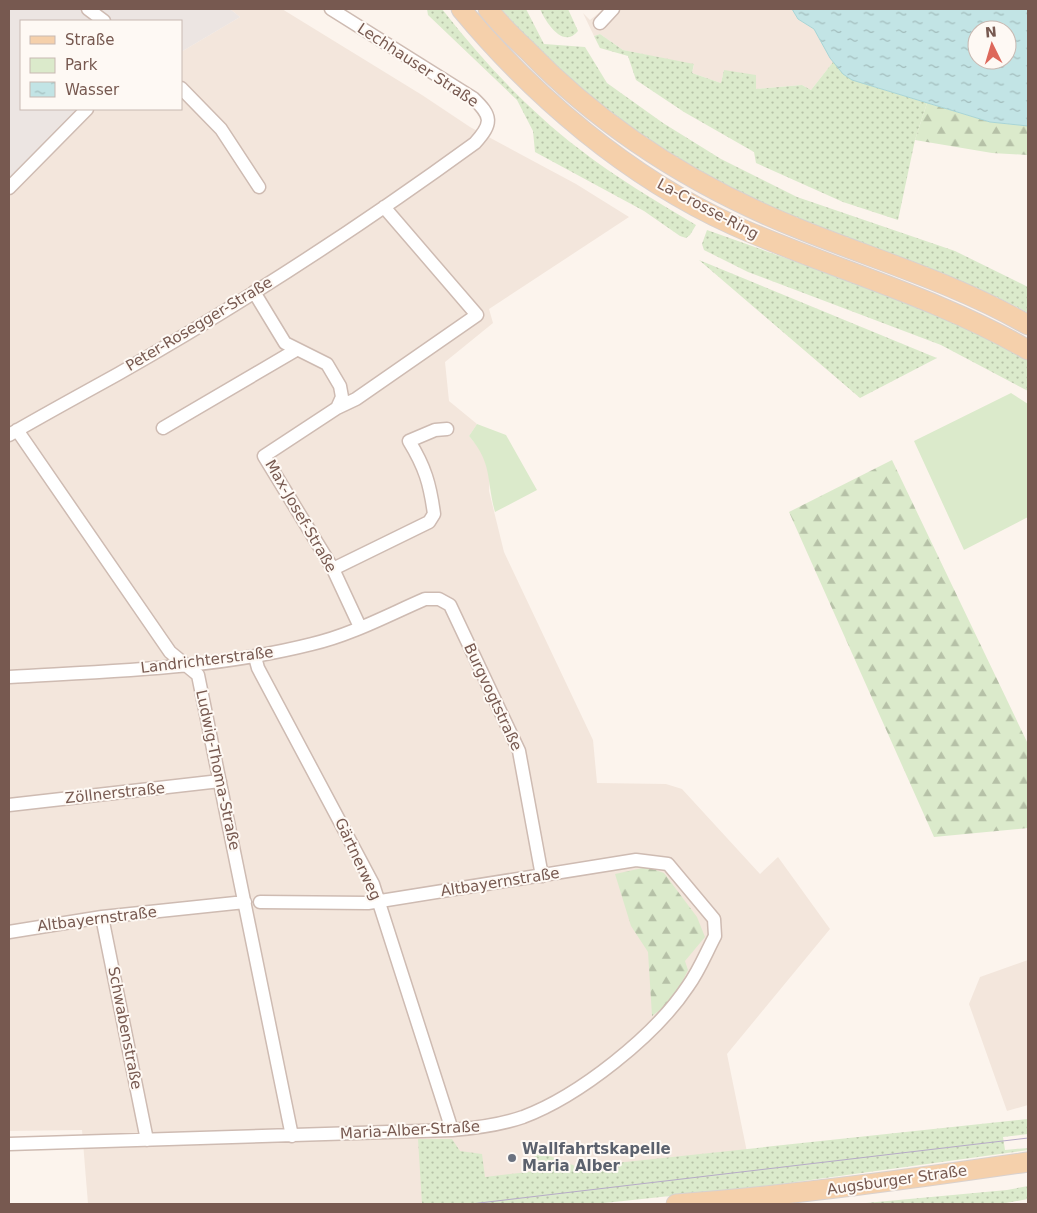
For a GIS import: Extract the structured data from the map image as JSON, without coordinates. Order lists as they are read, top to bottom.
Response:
{
  "streets": {
    "main road": ["La-Crosse-Ring", "Augsburger Straße"],
    "street": [
      "Lechhauser Straße",
      "Peter-Rosegger-Straße",
      "Max-Josef-Straße",
      "Landrichterstraße",
      "Burgvogtstraße",
      "Ludwig-Thoma-Straße",
      "Zöllnerstraße",
      "Gärtnerweg",
      "Altbayernstraße",
      "Schwabenstraße",
      "Maria-Alber-Straße"
    ]
  },
  "crossings": [
    ["Lechhauser Straße", "Peter-Rosegger-Straße"],
    ["Peter-Rosegger-Straße", "Max-Josef-Straße"],
    ["Peter-Rosegger-Straße", "Ludwig-Thoma-Straße"],
    ["Max-Josef-Straße", "Landrichterstraße"],
    ["Landrichterstraße", "Burgvogtstraße"],
    ["Landrichterstraße", "Ludwig-Thoma-Straße"],
    ["Landrichterstraße", "Gärtnerweg"],
    ["Burgvogtstraße", "Altbayernstraße"],
    ["Ludwig-Thoma-Straße", "Zöllnerstraße"],
    ["Ludwig-Thoma-Straße", "Altbayernstraße"],
    ["Ludwig-Thoma-Straße", "Maria-Alber-Straße"],
    ["Gärtnerweg", "Altbayernstraße"],
    ["Gärtnerweg", "Maria-Alber-Straße"],
    ["Altbayernstraße", "Schwabenstraße"],
    ["Altbayernstraße", "Maria-Alber-Straße"],
    ["Schwabenstraße", "Maria-Alber-Straße"]
  ],
  "places": ["Wallfahrtskapelle Maria Alber"],
  "legend": ["Straße", "Park", "Wasser"],
  "north": "top"
}
